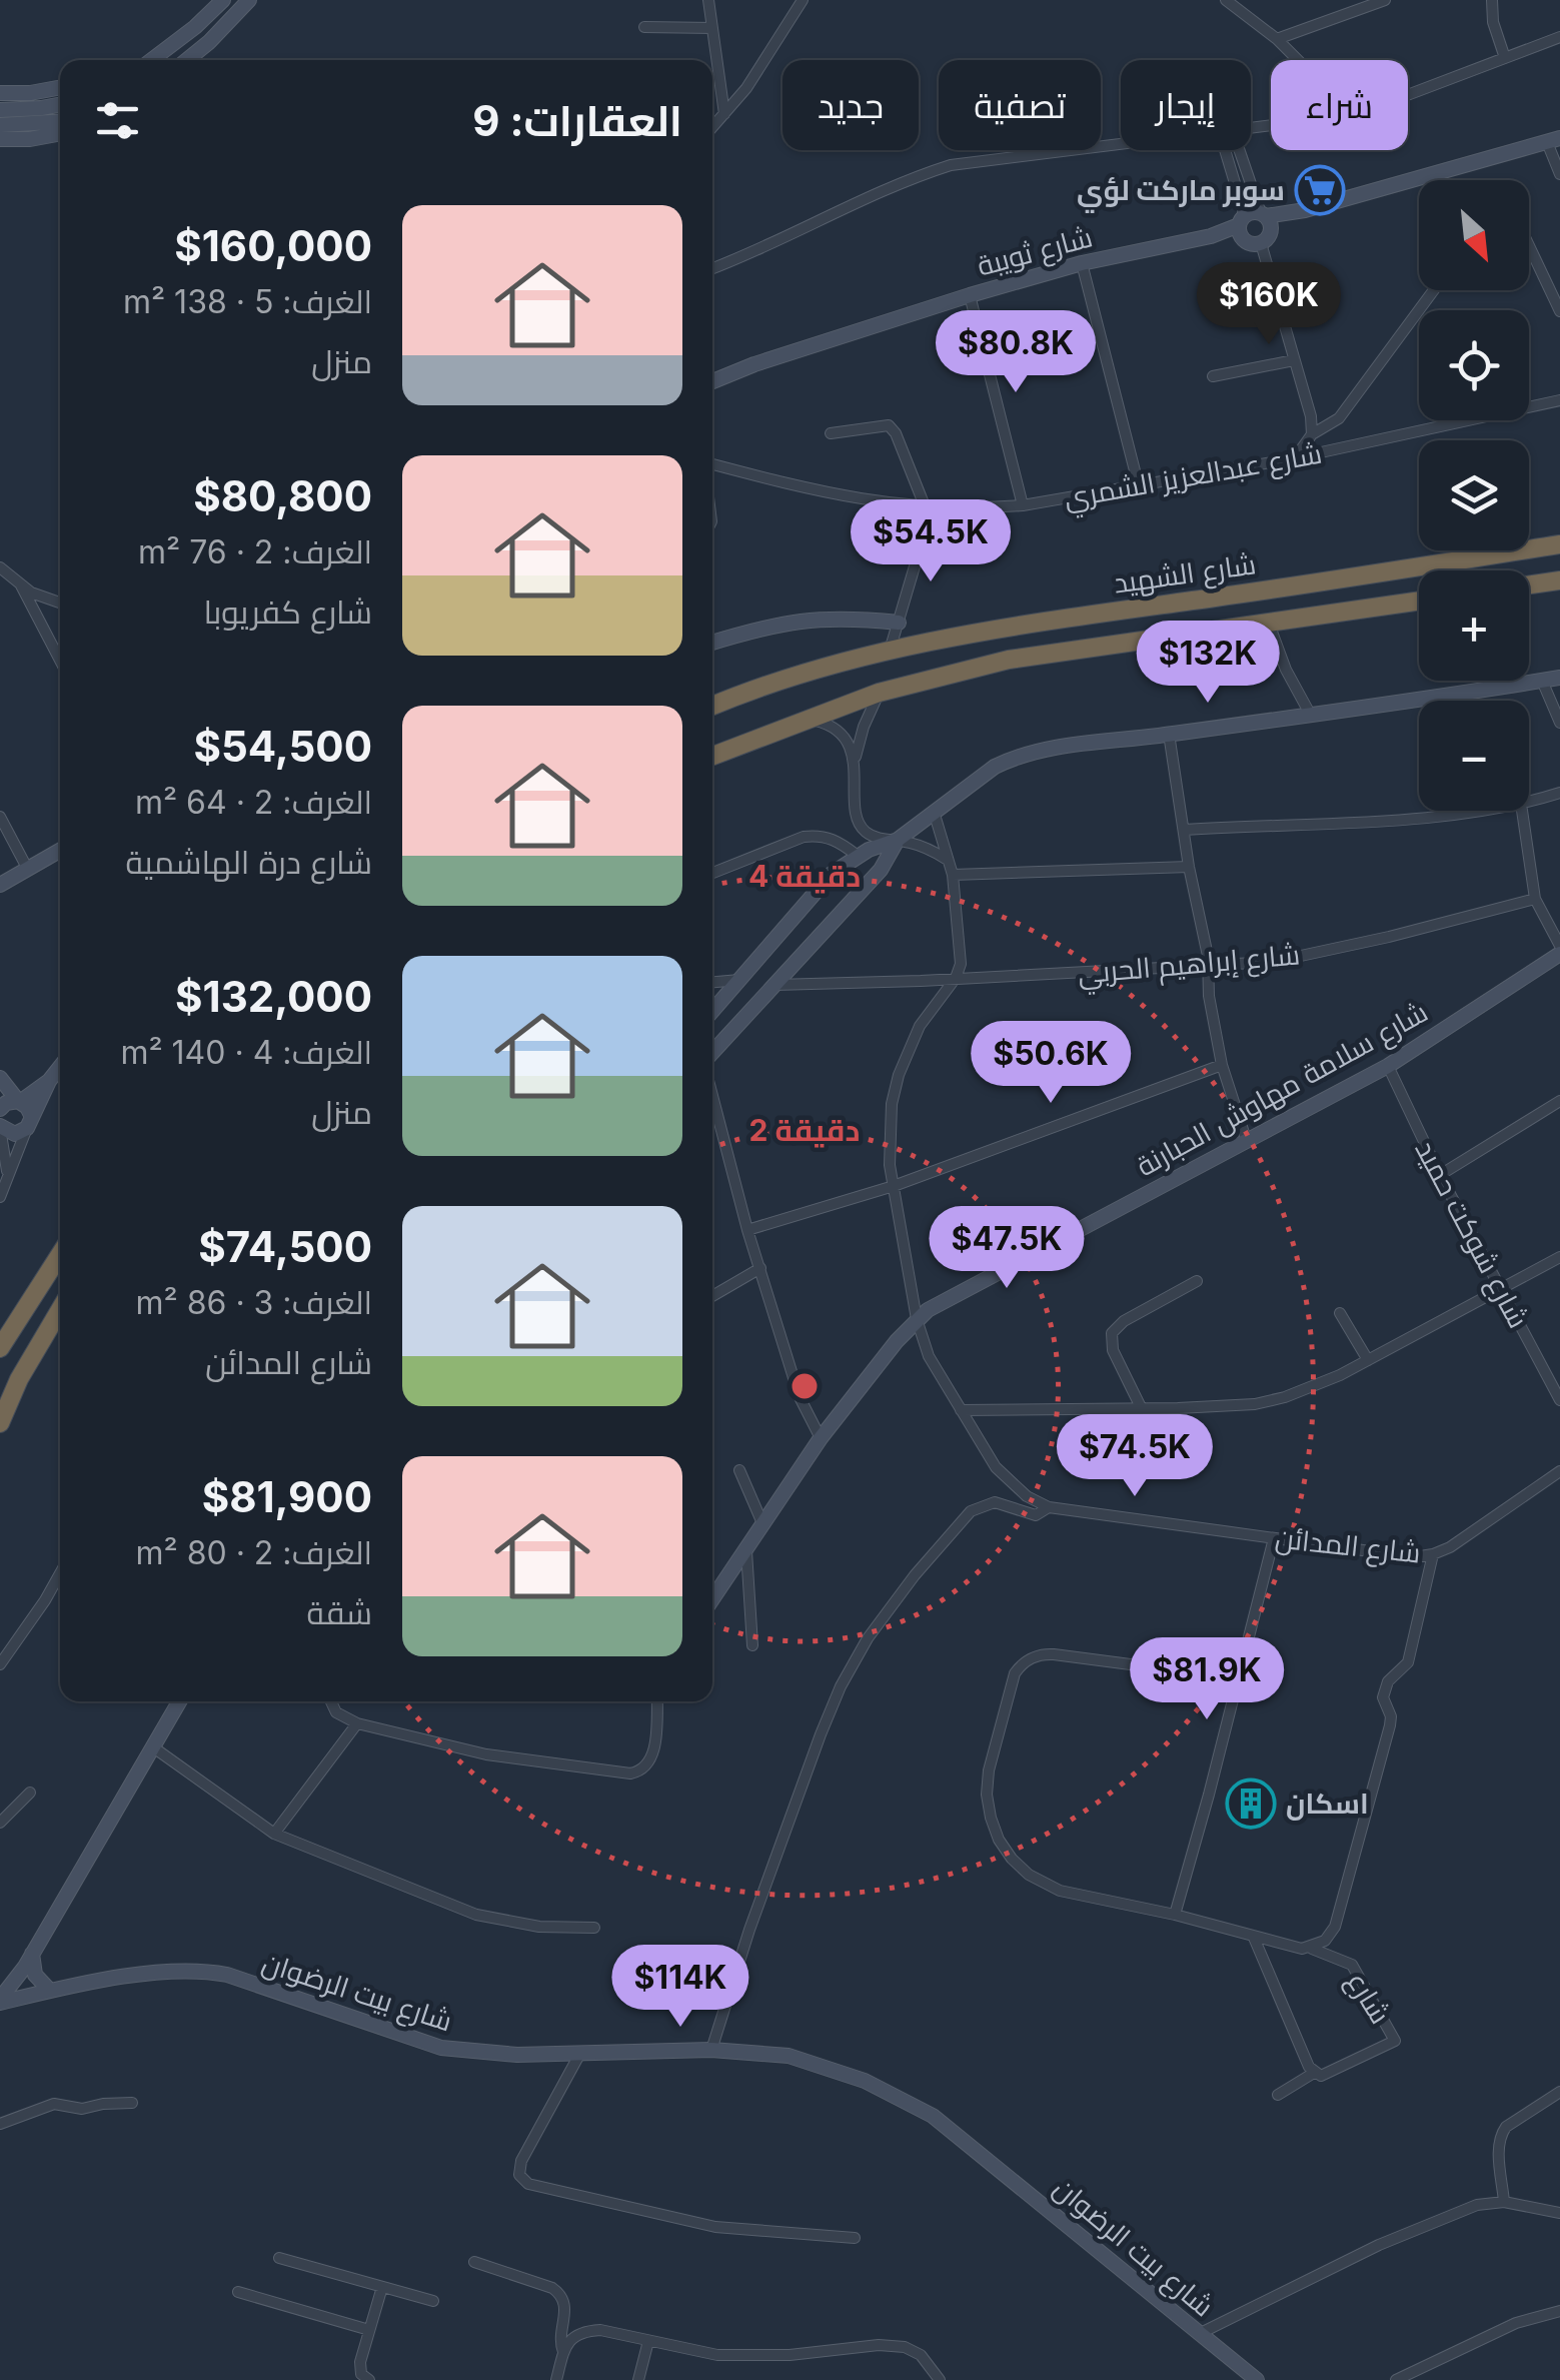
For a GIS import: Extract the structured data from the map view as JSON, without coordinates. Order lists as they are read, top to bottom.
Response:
{
  "streets": {
    "highway": ["شارع الشهيد"],
    "street": [
      "شارع ثويبة",
      "شارع عبدالعزيز الشمري",
      "شارع إبراهيم الحربي",
      "شارع سلامة مهاوش الحبارنة",
      "شارع شوكت حميد",
      "شارع المدائن",
      "شارع بيت الرضوان",
      "شارع"
    ]
  },
  "crossings": [
    ["شارع إبراهيم الحربي", "شارع المدائن"],
    ["شارع سلامة مهاوش الحبارنة", "شارع شوكت حميد"],
    ["شارع سلامة مهاوش الحبارنة", "شارع المدائن"]
  ],
  "places": {
    "supermarket": ["سوبر ماركت لؤي"],
    "building": ["اسكان"]
  },
  "north": "bottom right",
  "page": {
    "chip": [
      "شراء",
      "إيجار",
      "تصفية",
      "جديد"
    ],
    "heading": "العقارات: 9",
    "map_buttons": ["+", "−"],
    "list": [
      {
        "name": "$160,000",
        "note": "الغرف: 5 · 138 m² · منزل"
      },
      {
        "name": "$80,800",
        "note": "الغرف: 2 · 76 m² · شارع كفريوبا"
      },
      {
        "name": "$54,500",
        "note": "الغرف: 2 · 64 m² · شارع درة الهاشمية"
      },
      {
        "name": "$132,000",
        "note": "الغرف: 4 · 140 m² · منزل"
      },
      {
        "name": "$74,500",
        "note": "الغرف: 3 · 86 m² · شارع المدائن"
      },
      {
        "name": "$81,900",
        "note": "الغرف: 2 · 80 m² · شقة"
      }
    ],
    "price": [
      "$160K",
      "$80.8K",
      "$54.5K",
      "$132K",
      "$50.6K",
      "$47.5K",
      "$74.5K",
      "$81.9K",
      "$114K"
    ]
  },
  "rings": ["4 دقيقة", "2 دقيقة"]
}
